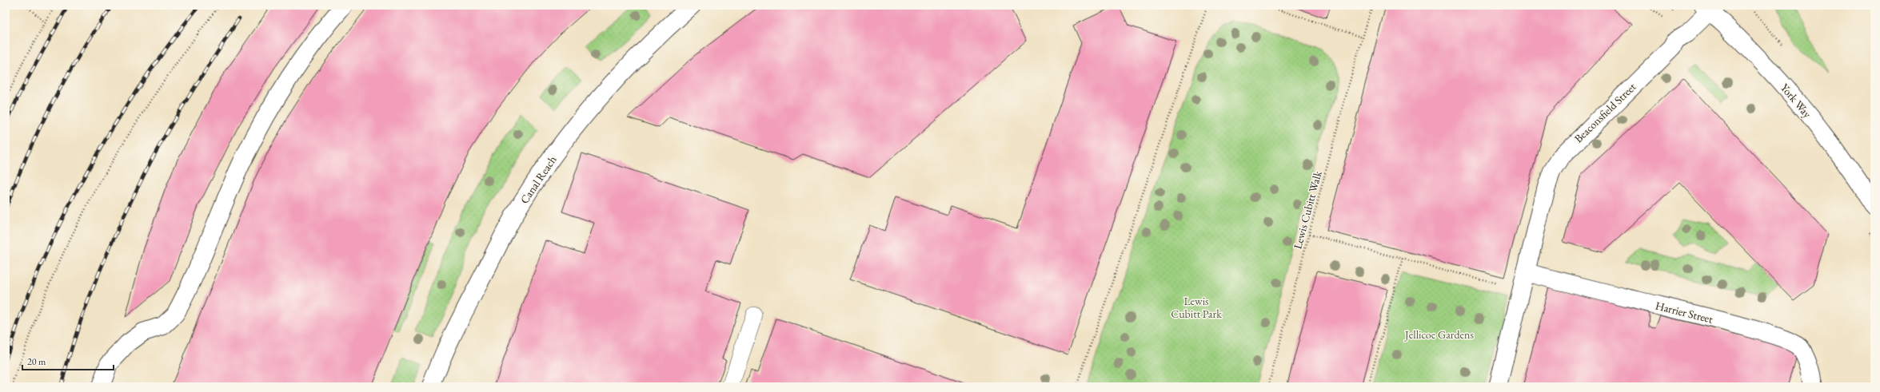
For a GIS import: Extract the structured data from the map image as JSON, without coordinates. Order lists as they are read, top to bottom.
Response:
{
  "streets": {
    "street": [
      "York Way",
      "Beaconsfield Street",
      "Canal Reach",
      "Harrier Street"
    ],
    "path": ["Lewis Cubitt Walk"]
  },
  "crossings": [
    ["York Way", "Beaconsfield Street"],
    ["Beaconsfield Street", "Harrier Street"]
  ],
  "parks": ["Lewis Cubitt Park", "Jellicoe Gardens"],
  "scale_bar": "20 m"
}
